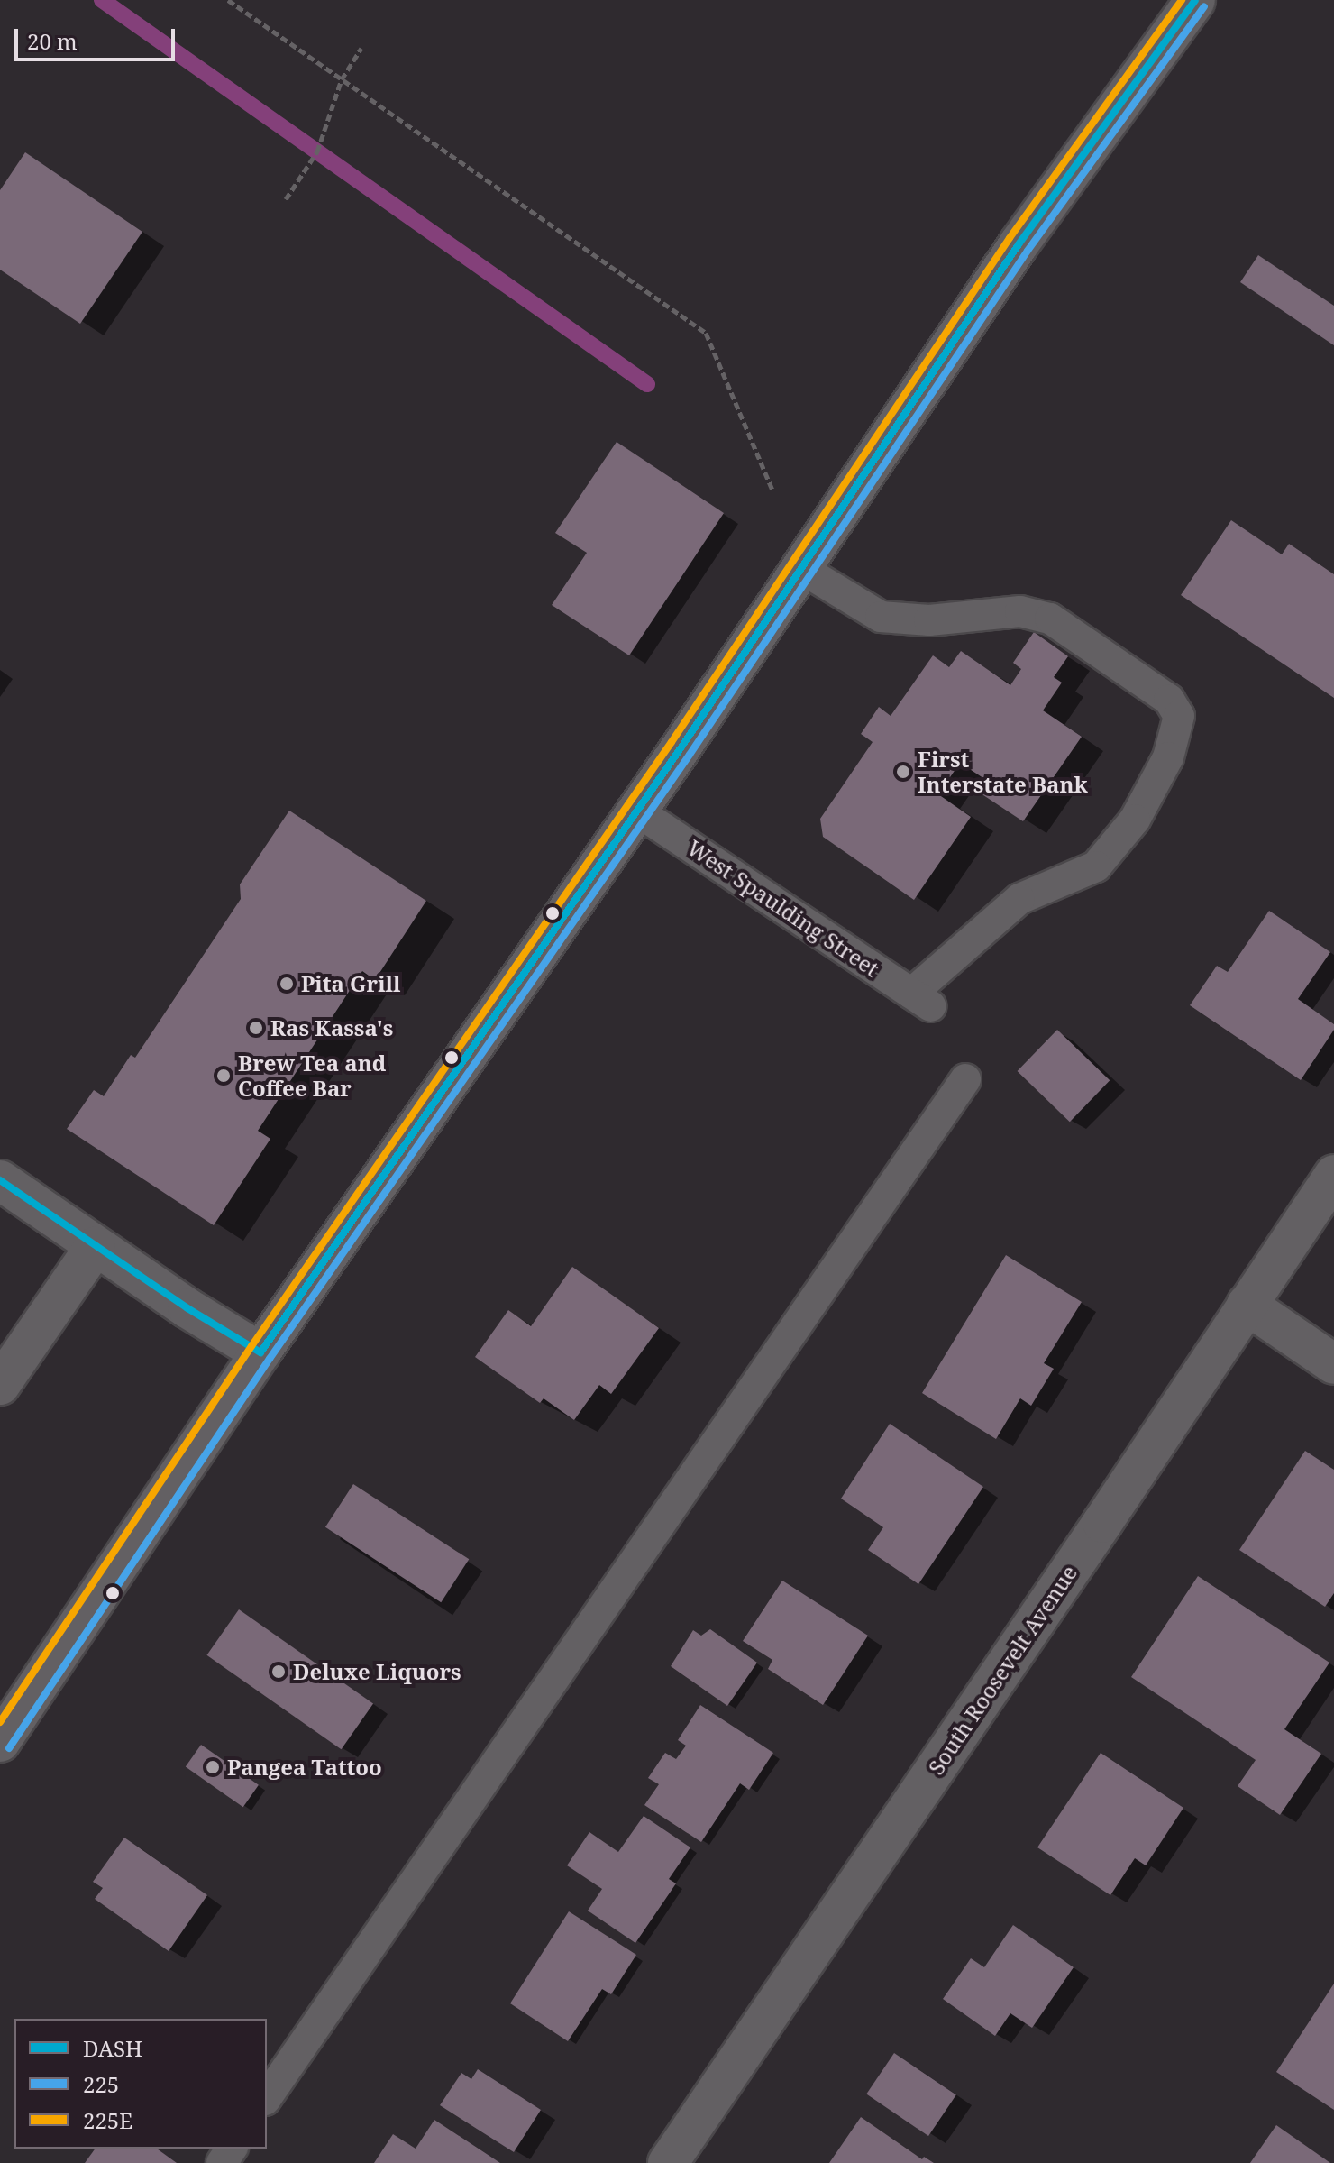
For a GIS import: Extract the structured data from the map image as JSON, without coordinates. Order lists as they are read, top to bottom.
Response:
{
  "streets": {
    "street": ["South Roosevelt Avenue"],
    "lane": ["West Spaulding Street"]
  },
  "places": [
    "First Interstate Bank",
    "Pita Grill",
    "Ras Kassa's",
    "Brew Tea and Coffee Bar",
    "Deluxe Liquors",
    "Pangea Tattoo"
  ],
  "lines": ["transit line DASH", "transit line 225E", "transit line 225"],
  "legend": ["DASH", "225", "225E"],
  "scale_bar": "20 m"
}
